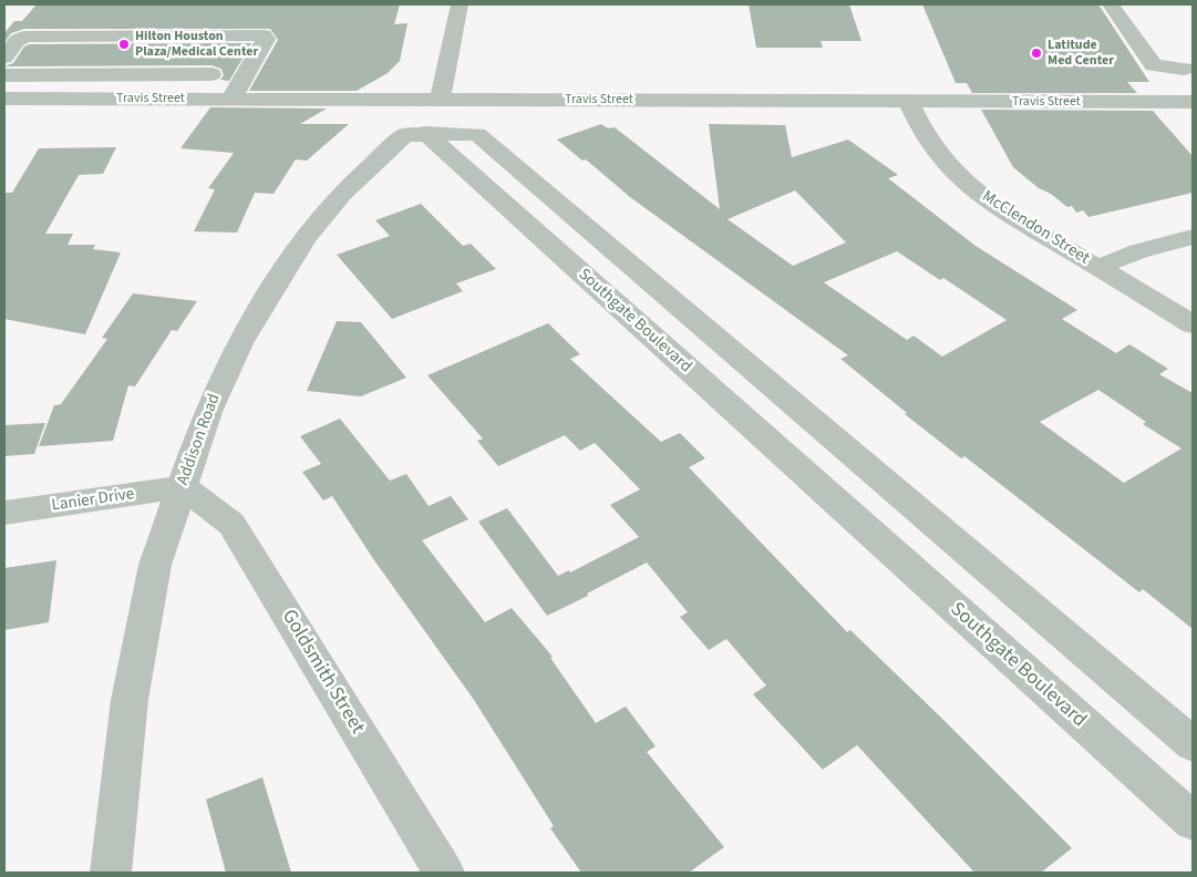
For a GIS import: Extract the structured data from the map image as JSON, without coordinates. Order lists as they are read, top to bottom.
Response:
{
  "streets": {
    "street": [
      "Travis Street",
      "McClendon Street",
      "Southgate Boulevard",
      "Addison Road",
      "Lanier Drive",
      "Goldsmith Street"
    ]
  },
  "crossings": [
    ["Travis Street", "McClendon Street"],
    ["Southgate Boulevard", "Addison Road"],
    ["Addison Road", "Lanier Drive"],
    ["Addison Road", "Goldsmith Street"],
    ["Lanier Drive", "Goldsmith Street"]
  ],
  "places": ["Hilton Houston Plaza/Medical Center", "Latitude Med Center"]
}
